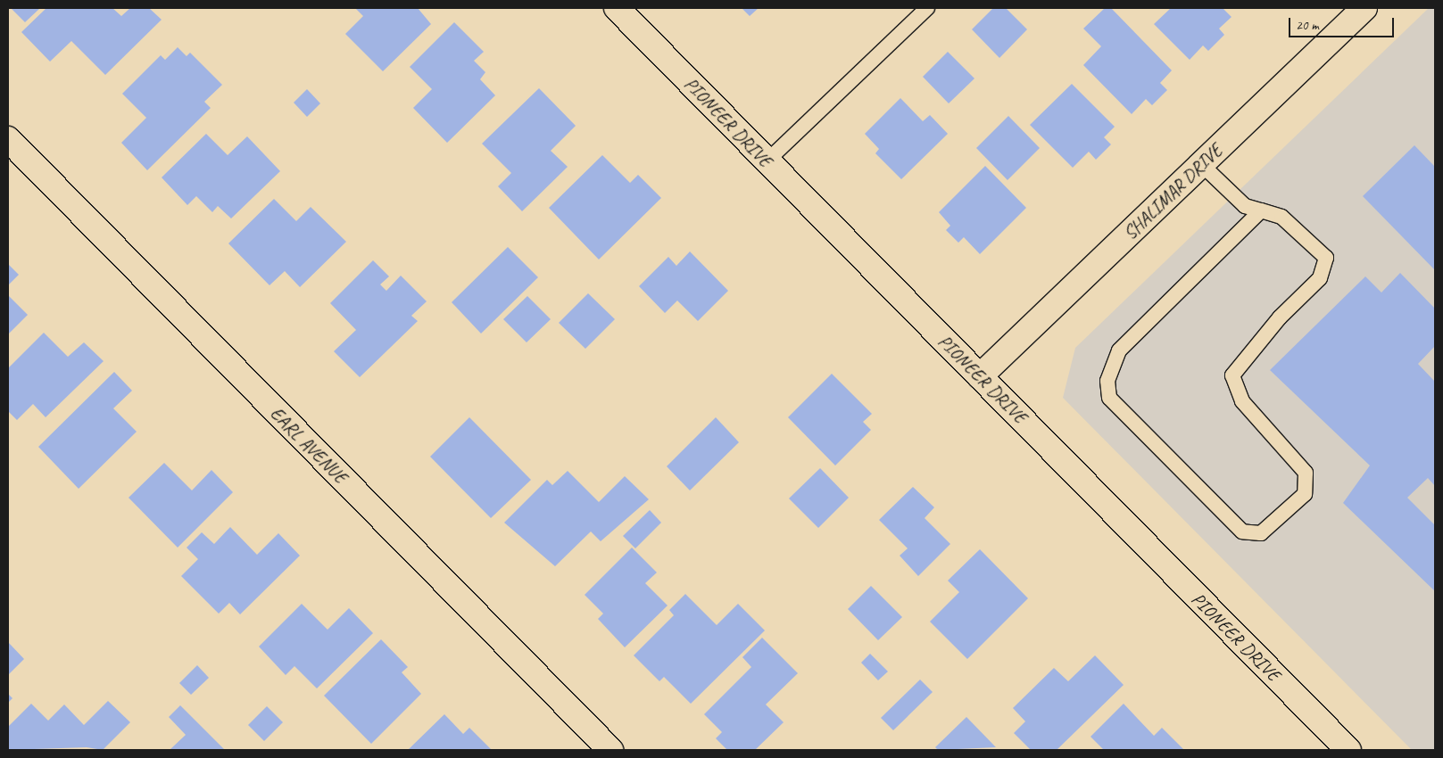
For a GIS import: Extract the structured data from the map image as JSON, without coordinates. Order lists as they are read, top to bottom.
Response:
{
  "streets": {
    "street": ["PIONEER DRIVE", "SHALIMAR DRIVE", "EARL AVENUE"]
  },
  "crossings": [
    ["PIONEER DRIVE", "SHALIMAR DRIVE"]
  ],
  "scale_bar": "20 m"
}
